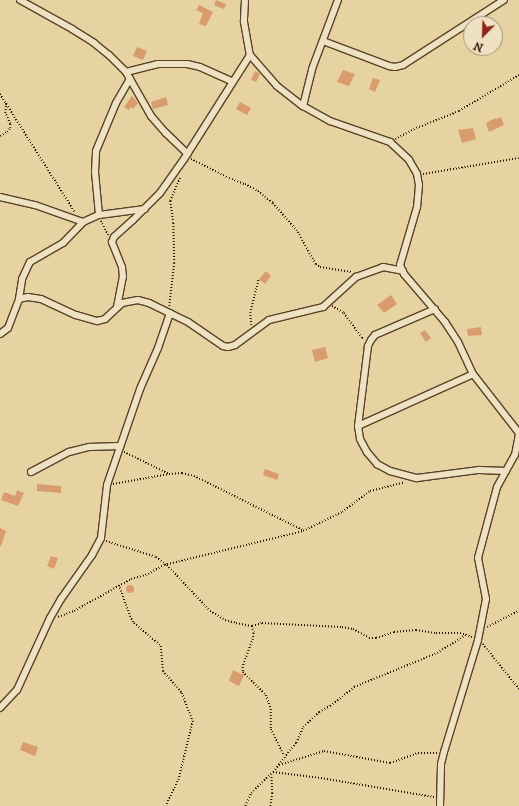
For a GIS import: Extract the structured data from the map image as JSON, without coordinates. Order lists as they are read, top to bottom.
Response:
{
  "north": "bottom left"
}
